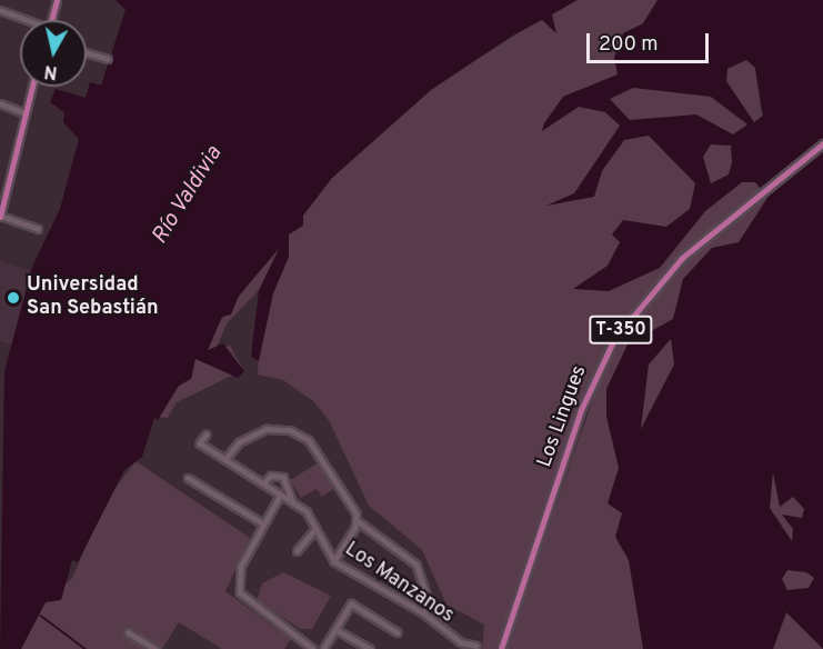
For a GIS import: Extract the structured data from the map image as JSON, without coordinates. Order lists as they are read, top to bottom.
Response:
{
  "streets": {
    "main road": ["T-350", "Los Lingues"],
    "street": ["Los Manzanos"]
  },
  "water": ["Río Valdivia"],
  "places": ["Universidad San Sebastián"],
  "scale_bar": "200 m",
  "north": "bottom"
}
